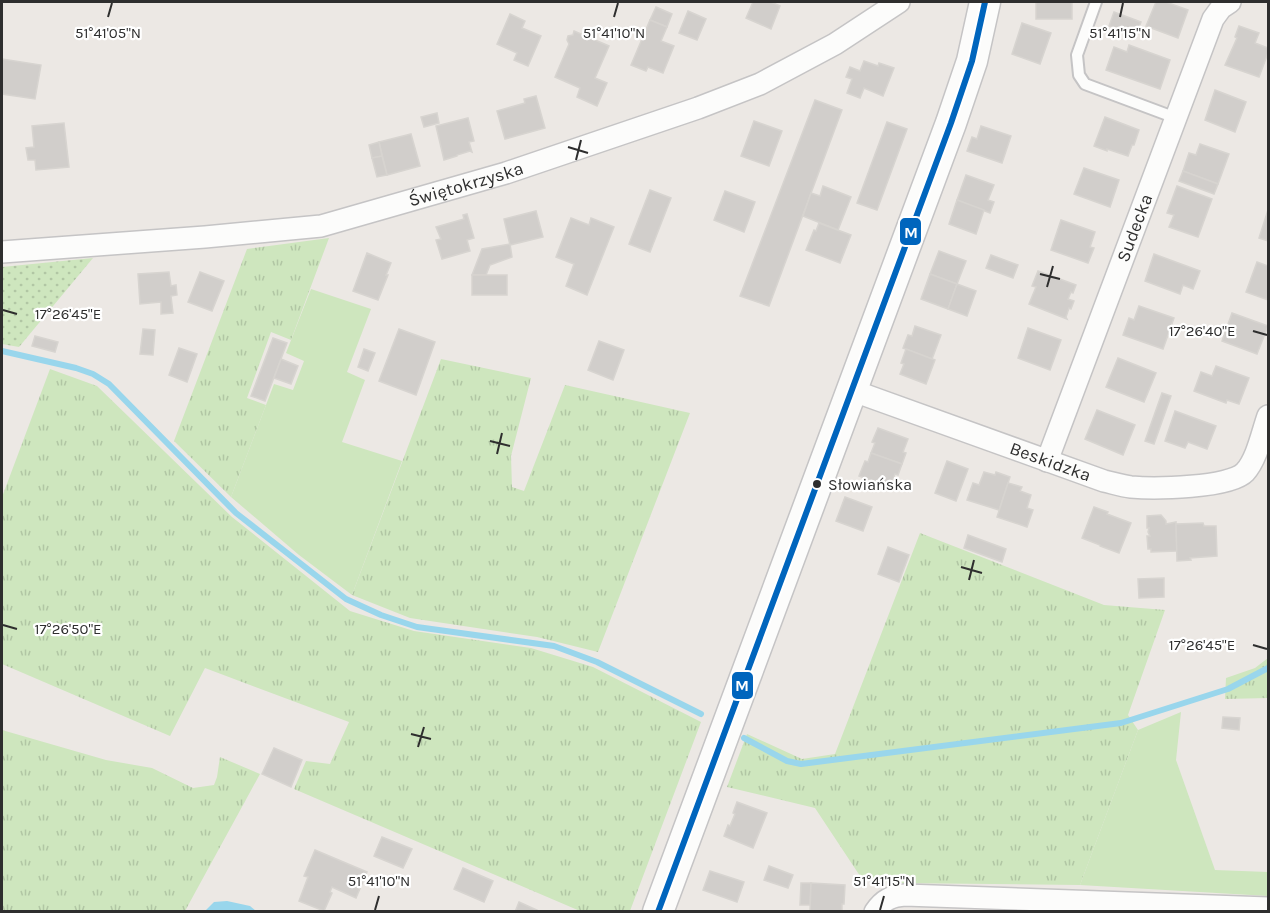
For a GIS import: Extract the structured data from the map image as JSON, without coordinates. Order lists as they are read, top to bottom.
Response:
{
  "streets": {
    "street": ["Świętokrzyska", "Sudecka", "Beskidzka"]
  },
  "crossings": [
    ["Sudecka", "Beskidzka"]
  ],
  "places": ["Słowiańska"],
  "lines": ["transit line M"],
  "coordinates": [
    "51°41'10\"N",
    "51°41'15\"N",
    "51°41'05\"N",
    "17°26'45\"E",
    "17°26'40\"E",
    "17°26'50\"E"
  ]
}
